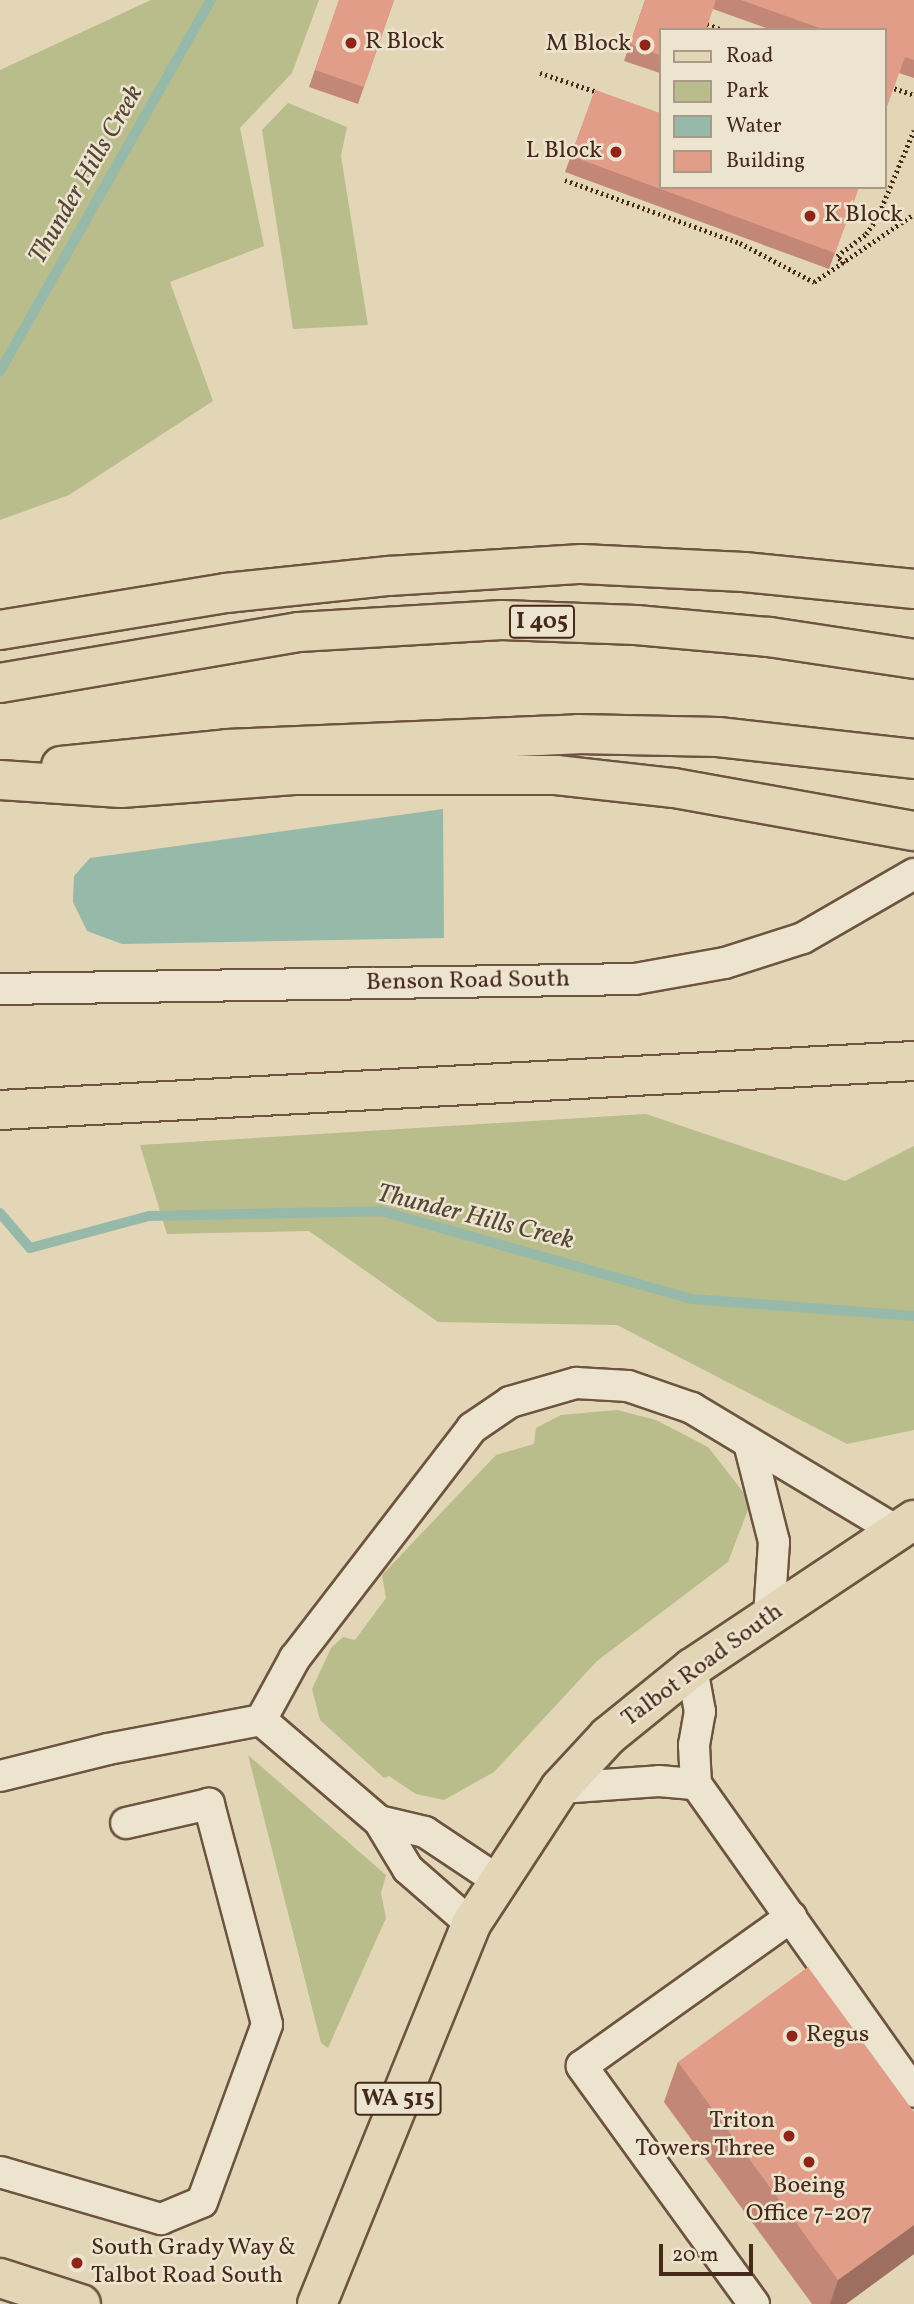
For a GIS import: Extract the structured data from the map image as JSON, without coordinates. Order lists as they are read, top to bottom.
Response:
{
  "streets": {
    "main road": ["I 405", "Talbot Road South", "WA 515"],
    "street": ["Benson Road South"]
  },
  "water": ["Thunder Hills Creek"],
  "places": [
    "R Block",
    "M Block",
    "L Block",
    "K Block",
    "Regus",
    "Triton Towers Three",
    "Boeing Office 7-207",
    "South Grady Way & Talbot Road South"
  ],
  "legend": [
    "Road",
    "Park",
    "Water",
    "Building"
  ],
  "scale_bar": "20 m"
}
